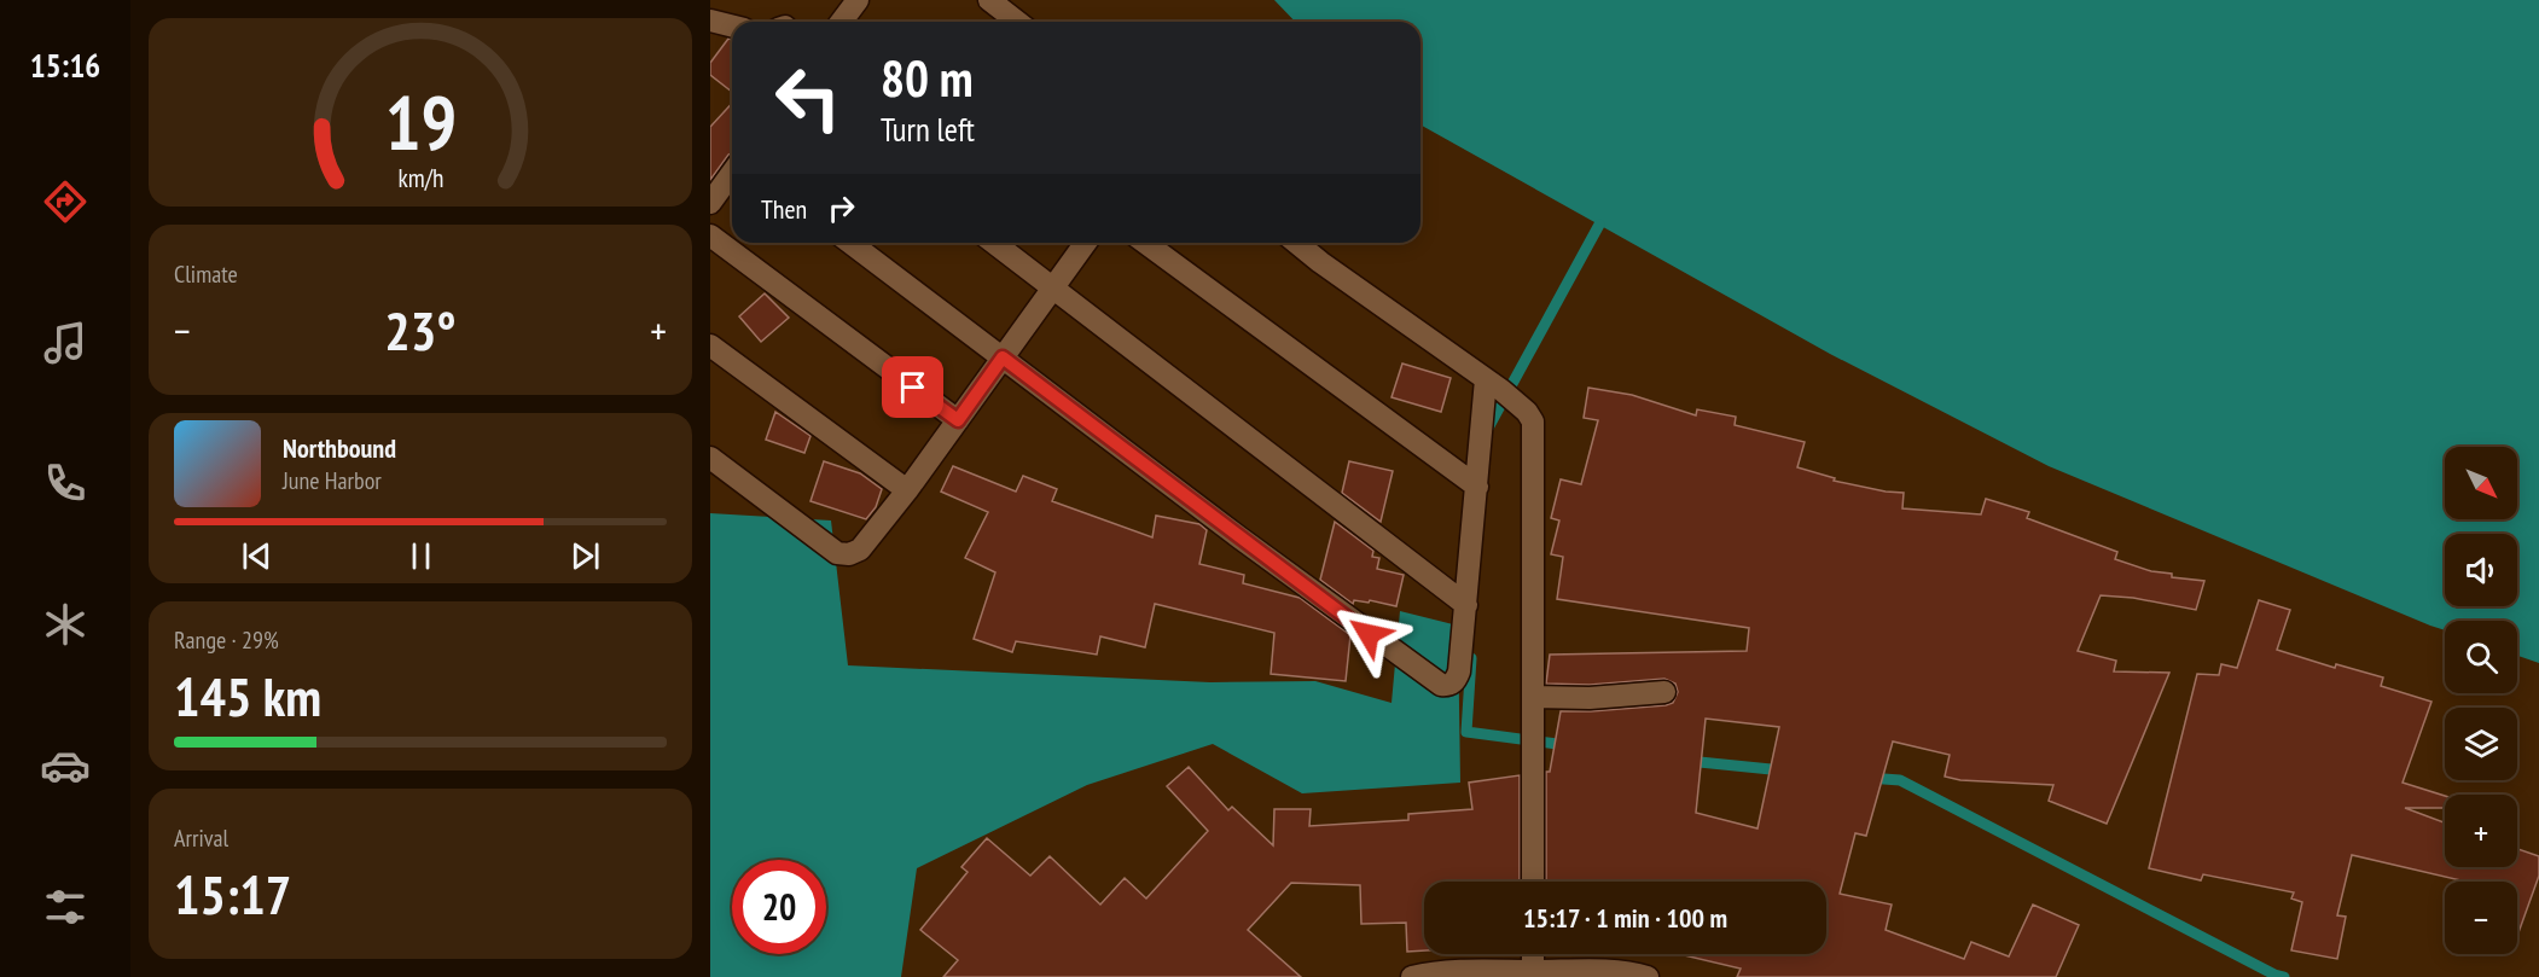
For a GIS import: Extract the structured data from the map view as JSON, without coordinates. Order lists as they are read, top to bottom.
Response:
{
  "north": "bottom right",
  "page": {
    "tabs": "15:16",
    "turn": ["80 m", "Turn left"],
    "then": "Then",
    "tile": [
      "Climate",
      ["Range · 29%", "145 km"],
      ["Arrival", "15:17"]
    ],
    "heat": ["−", "23°", "+"],
    "song": ["Northbound", "June Harbor"],
    "map_buttons": ["+", "−"],
    "limit": "20",
    "trip": "15:17 · 1 min · 100 m",
    "gauge": ["19", "km/h"]
  }
}
